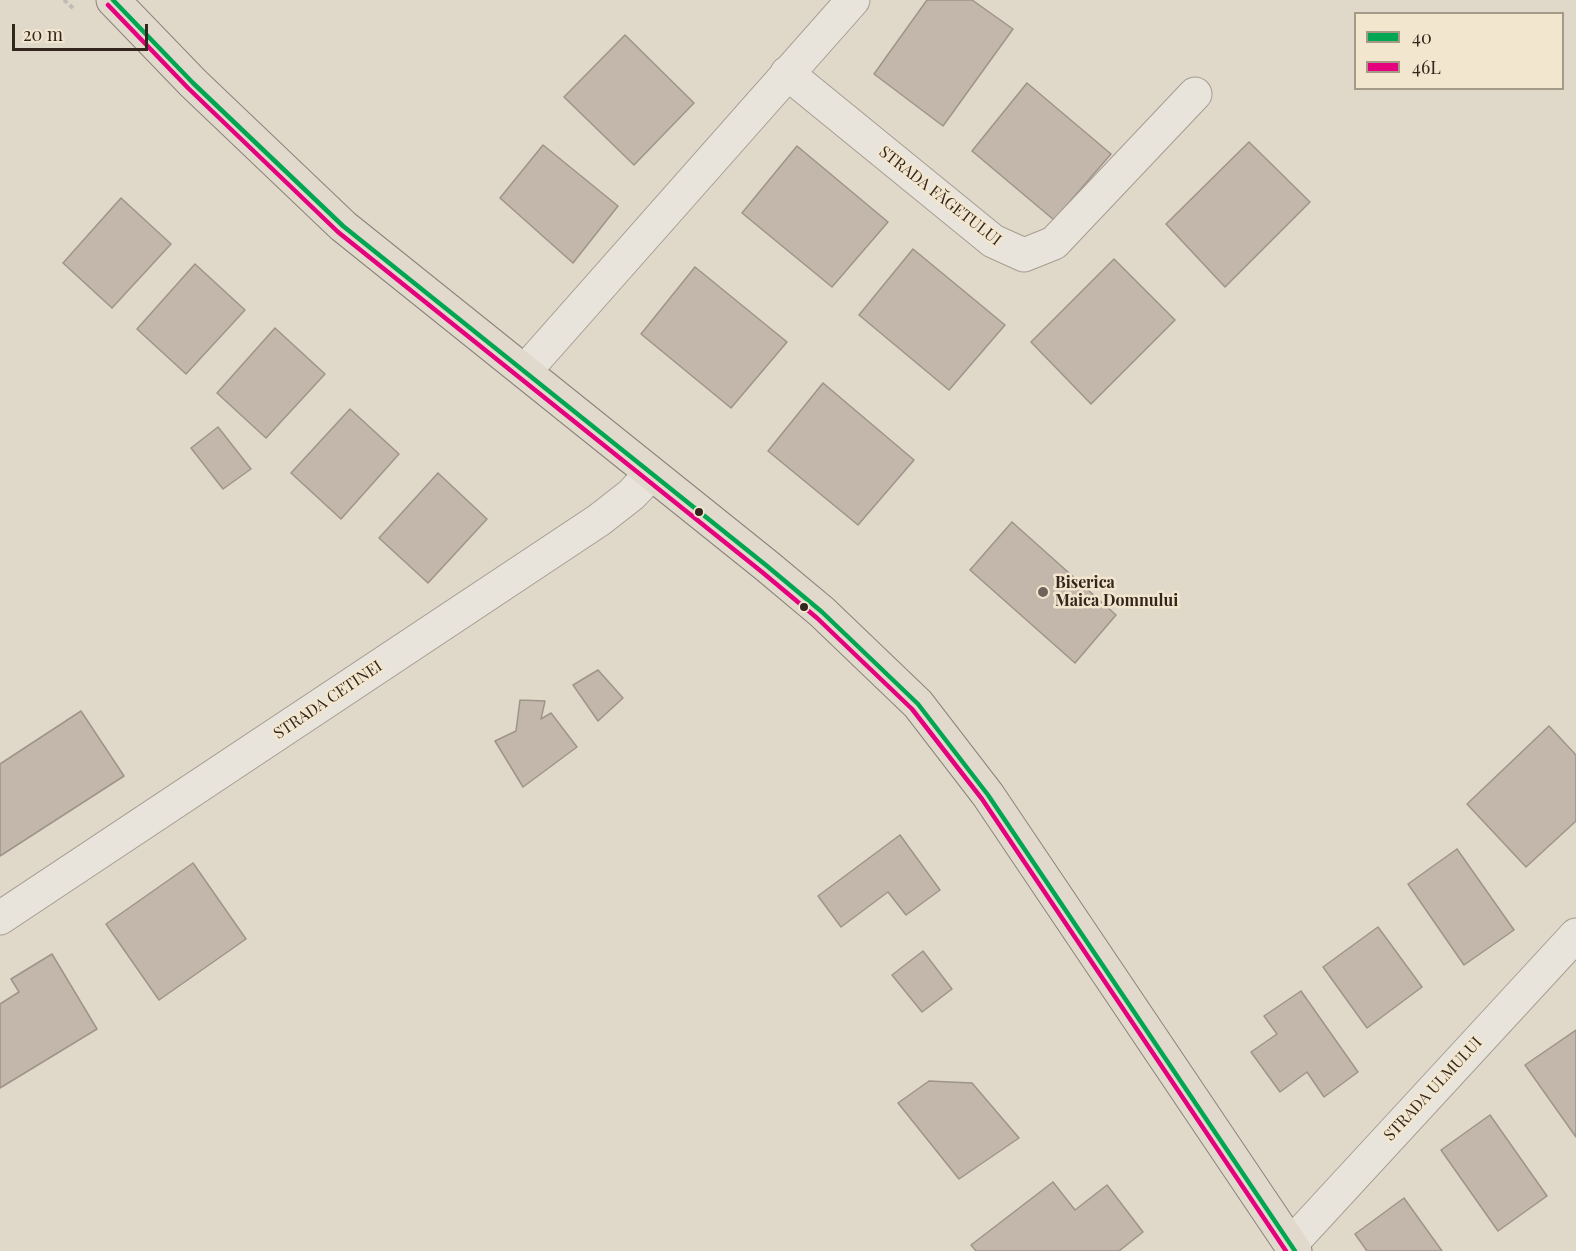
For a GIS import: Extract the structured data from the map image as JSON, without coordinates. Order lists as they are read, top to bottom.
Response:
{
  "streets": {
    "street": ["STRADA FĂGETULUI", "STRADA CETINEI", "STRADA ULMULUI"]
  },
  "places": ["Biserica Maica Domnului"],
  "lines": ["transit line 40", "transit line 46L"],
  "legend": ["40", "46L"],
  "scale_bar": "20 m"
}
